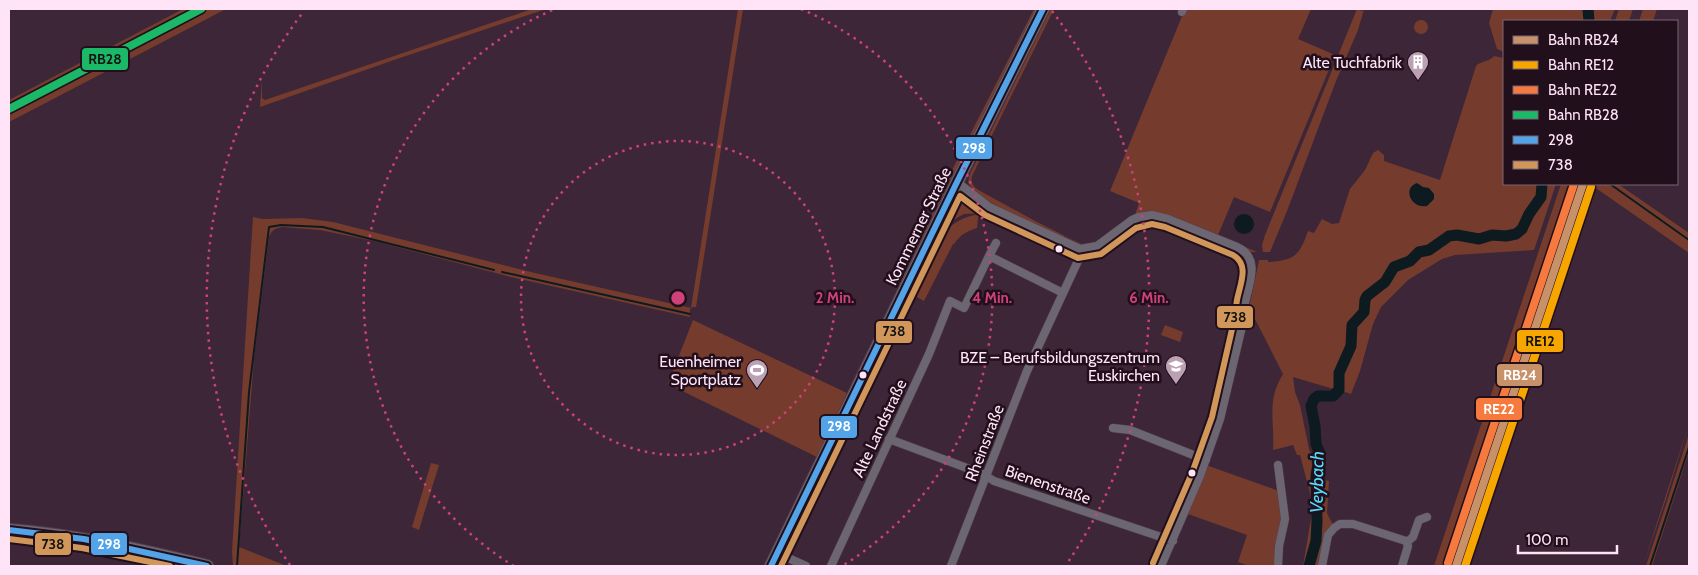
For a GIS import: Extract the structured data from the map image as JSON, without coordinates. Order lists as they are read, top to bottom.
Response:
{
  "streets": {
    "main road": ["Kommerner Straße"],
    "street": ["Alte Landstraße", "Rheinstraße", "Bienenstraße"]
  },
  "crossings": [
    ["Alte Landstraße", "Bienenstraße"],
    ["Rheinstraße", "Bienenstraße"]
  ],
  "water": ["Veybach"],
  "places": {
    "building": ["Alte Tuchfabrik"],
    "school or university": ["BZE – Berufsbildungszentrum Euskirchen"],
    "sports": ["Euenheimer Sportplatz"]
  },
  "lines": [
    "rail line RB28",
    "transit line 298",
    "rail line RB24",
    "rail line RE22",
    "rail line RE12",
    "transit line 738"
  ],
  "legend": [
    "Bahn RB24",
    "Bahn RE12",
    "Bahn RE22",
    "Bahn RB28",
    "298",
    "738"
  ],
  "scale_bar": "100 m",
  "rings": ["2 Min.", "4 Min.", "6 Min."]
}
